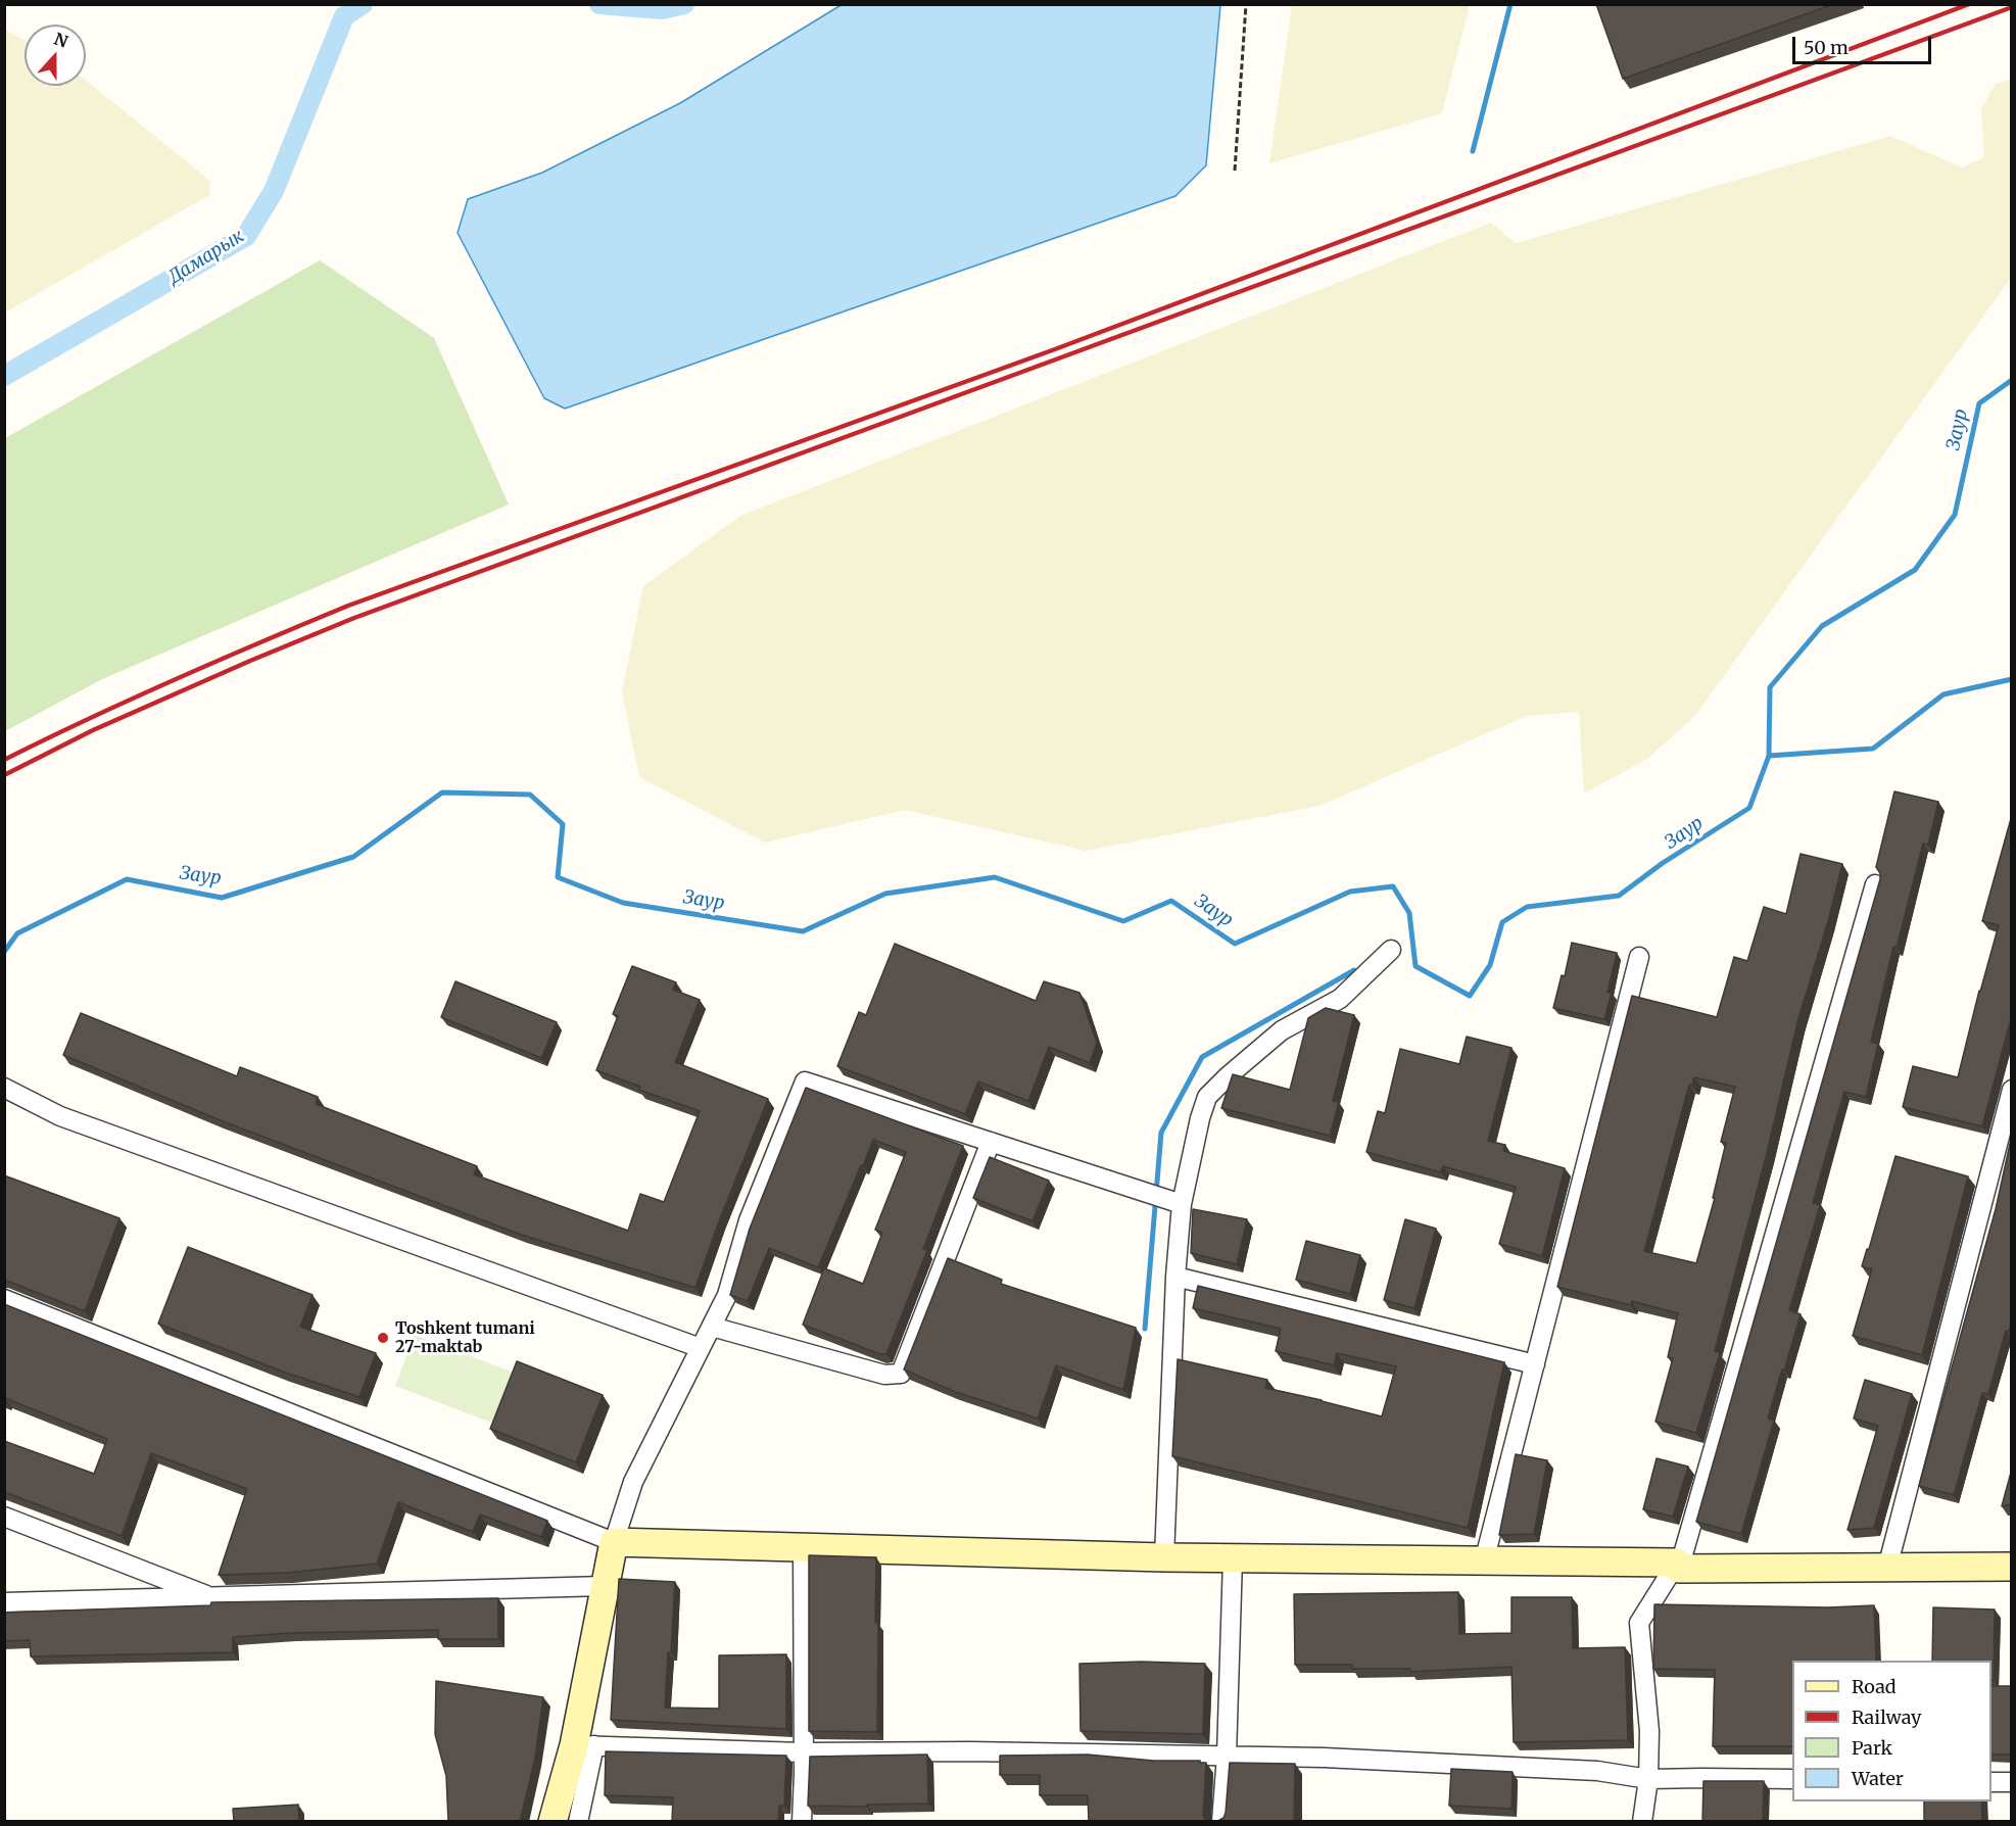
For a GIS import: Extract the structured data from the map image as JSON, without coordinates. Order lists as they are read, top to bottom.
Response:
{
  "water": ["Дамарык", "Заур"],
  "places": ["Toshkent tumani 27-maktab"],
  "legend": [
    "Road",
    "Railway",
    "Park",
    "Water"
  ],
  "scale_bar": "50 m",
  "north": "top"
}
